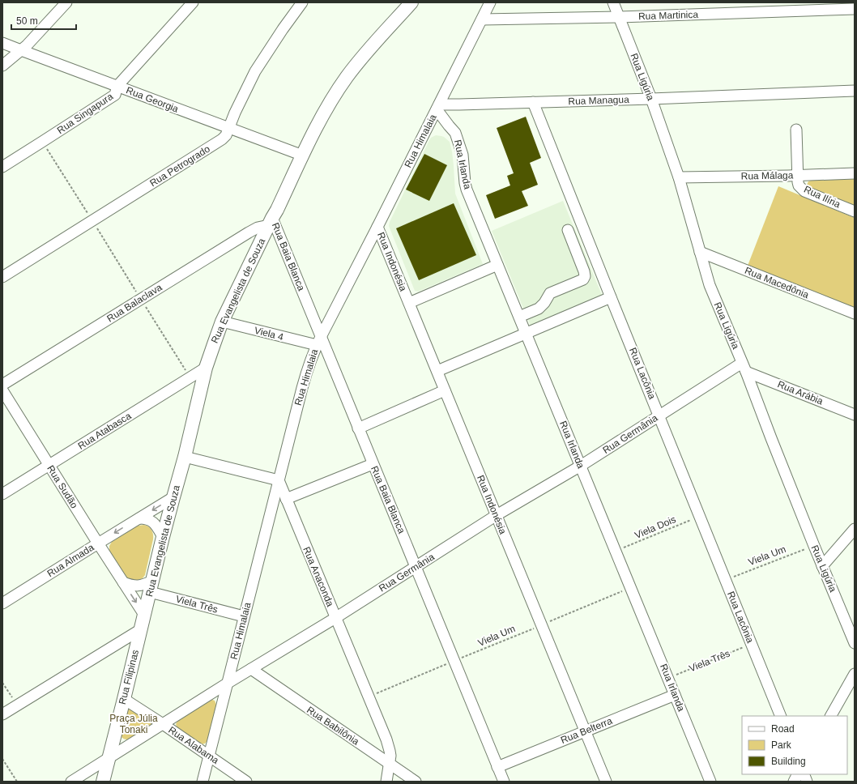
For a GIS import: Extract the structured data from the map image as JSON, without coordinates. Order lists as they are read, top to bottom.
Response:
{
  "streets": {
    "main road": ["Rua Evangelista de Souza", "Rua Filipinas"],
    "street": [
      "Rua Martinica",
      "Rua Ligúria",
      "Rua Georgia",
      "Rua Managua",
      "Rua Singapura",
      "Rua Himalaia",
      "Rua Irlanda",
      "Rua Petrogrado",
      "Rua Málaga",
      "Rua Ilíria",
      "Rua Baia Blanca",
      "Rua Indonésia",
      "Rua Macedônia",
      "Rua Balaclava",
      "Viela 4",
      "Rua Lacônia",
      "Rua Arábia",
      "Rua Atabasca",
      "Rua Germânia",
      "Rua Sudão",
      "Rua Almada",
      "Rua Anaconda",
      "Viela Três",
      "Rua Babilônia",
      "Rua Belterra",
      "Rua Alabama"
    ],
    "path": ["Viela Dois", "Viela Um"]
  },
  "crossings": [
    ["Rua Martinica", "Rua Ligúria"],
    ["Rua Martinica", "Rua Himalaia"],
    ["Rua Ligúria", "Rua Managua"],
    ["Rua Ligúria", "Rua Málaga"],
    ["Rua Ligúria", "Rua Macedônia"],
    ["Rua Ligúria", "Rua Arábia"],
    ["Rua Ligúria", "Rua Germânia"],
    ["Rua Ligúria", "Viela Um"],
    ["Rua Georgia", "Rua Singapura"],
    ["Rua Georgia", "Rua Petrogrado"],
    ["Rua Georgia", "Rua Evangelista de Souza"],
    ["Rua Managua", "Rua Himalaia"],
    ["Rua Managua", "Rua Irlanda"],
    ["Rua Managua", "Rua Lacônia"],
    ["Rua Himalaia", "Rua Irlanda"],
    ["Rua Himalaia", "Rua Baia Blanca"],
    ["Rua Himalaia", "Rua Indonésia"],
    ["Rua Himalaia", "Viela 4"],
    ["Rua Himalaia", "Rua Germânia"],
    ["Rua Himalaia", "Rua Anaconda"],
    ["Rua Himalaia", "Viela Três"],
    ["Rua Himalaia", "Rua Alabama"],
    ["Rua Irlanda", "Rua Germânia"],
    ["Rua Irlanda", "Viela Dois"],
    ["Rua Irlanda", "Viela Um"],
    ["Rua Irlanda", "Viela Três"],
    ["Rua Irlanda", "Rua Belterra"],
    ["Rua Málaga", "Rua Ilíria"],
    ["Rua Baia Blanca", "Rua Evangelista de Souza"],
    ["Rua Baia Blanca", "Rua Balaclava"],
    ["Rua Baia Blanca", "Viela 4"],
    ["Rua Baia Blanca", "Rua Germânia"],
    ["Rua Baia Blanca", "Viela Um"],
    ["Rua Baia Blanca", "Rua Belterra"],
    ["Rua Indonésia", "Rua Germânia"],
    ["Rua Indonésia", "Viela Um"],
    ["Rua Indonésia", "Rua Belterra"],
    ["Rua Evangelista de Souza", "Rua Balaclava"],
    ["Rua Evangelista de Souza", "Viela 4"],
    ["Rua Evangelista de Souza", "Rua Atabasca"],
    ["Rua Evangelista de Souza", "Rua Sudão"],
    ["Rua Evangelista de Souza", "Rua Almada"],
    ["Rua Evangelista de Souza", "Viela Três"],
    ["Rua Evangelista de Souza", "Rua Filipinas"],
    ["Rua Lacônia", "Rua Germânia"],
    ["Rua Lacônia", "Viela Dois"],
    ["Rua Lacônia", "Viela Um"],
    ["Rua Lacônia", "Viela Três"],
    ["Rua Arábia", "Rua Germânia"],
    ["Rua Atabasca", "Rua Sudão"],
    ["Rua Germânia", "Rua Anaconda"],
    ["Rua Germânia", "Rua Filipinas"],
    ["Rua Germânia", "Rua Babilônia"],
    ["Rua Germânia", "Rua Alabama"],
    ["Rua Sudão", "Rua Almada"],
    ["Viela Um", "Rua Anaconda"],
    ["Rua Anaconda", "Rua Babilônia"],
    ["Rua Filipinas", "Rua Alabama"]
  ],
  "one_way": ["Rua Almada"],
  "parks": ["Praça Júlia Tonaki"],
  "legend": ["Road", "Park", "Building"],
  "scale_bar": "50 m"
}
